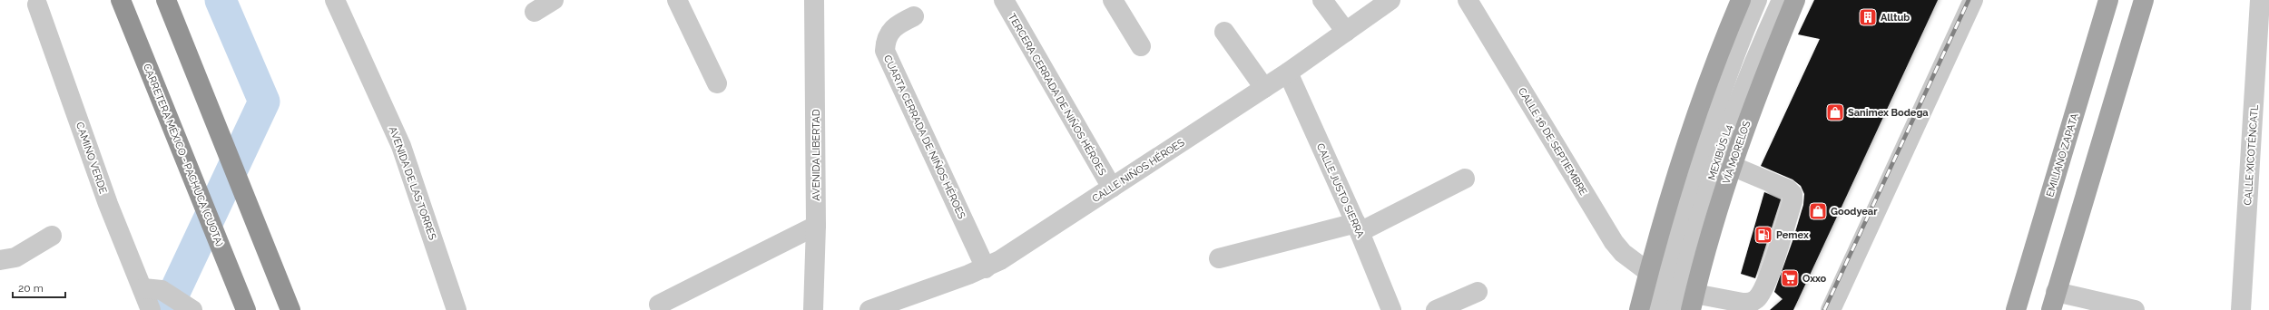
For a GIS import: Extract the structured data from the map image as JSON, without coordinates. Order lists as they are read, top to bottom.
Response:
{
  "streets": {
    "highway": ["CARRETERA MÉXICO - PACHUCA (CUOTA)"],
    "main road": ["VÍA MORELOS", "EMILIANO ZAPATA"],
    "street": [
      "TERCERA CERRADA DE NIÑOS HÉROES",
      "CUARTA CERRADA DE NIÑOS HÉROES",
      "CALLE 16 DE SEPTIEMBRE",
      "MEXIBÚS L4",
      "AVENIDA LIBERTAD",
      "CALLE XICOTÉNCATL",
      "CAMINO VERDE",
      "CALLE NIÑOS HÉROES",
      "AVENIDA DE LAS TORRES",
      "CALLE JUSTO SIERRA"
    ]
  },
  "crossings": [
    ["TERCERA CERRADA DE NIÑOS HÉROES", "CALLE NIÑOS HÉROES"],
    ["CUARTA CERRADA DE NIÑOS HÉROES", "CALLE NIÑOS HÉROES"],
    ["CALLE NIÑOS HÉROES", "CALLE JUSTO SIERRA"]
  ],
  "places": {
    "building": ["Alltub"],
    "shop": ["Sanimex Bodega", "Goodyear"],
    "fuel station": ["Pemex"],
    "supermarket": ["Oxxo"]
  },
  "scale_bar": "20 m"
}
